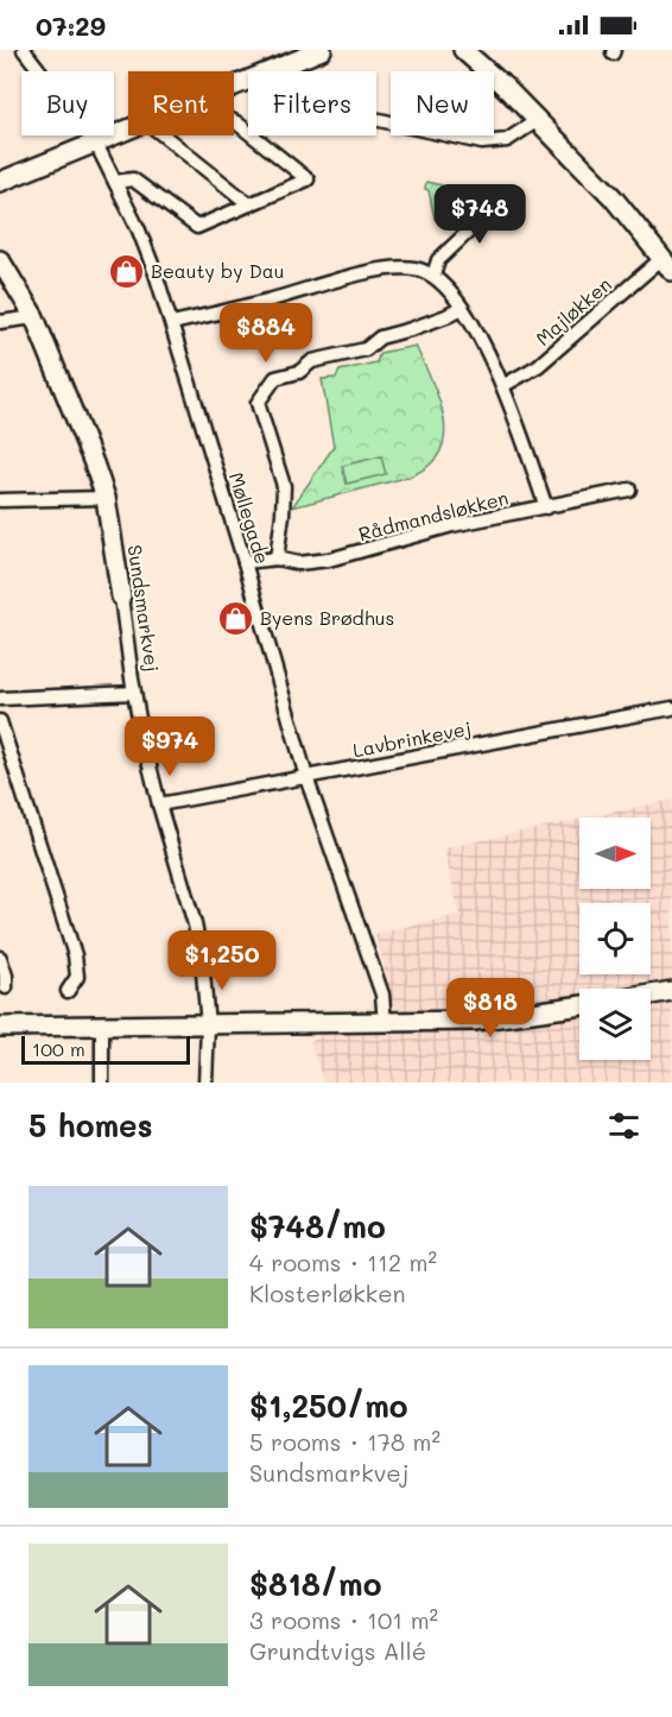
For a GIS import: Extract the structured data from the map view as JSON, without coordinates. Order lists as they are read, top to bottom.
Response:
{
  "streets": {
    "street": [
      "Majløkken",
      "Rådmandsløkken",
      "Møllegade",
      "Sundsmarkvej",
      "Lavbrinkevej"
    ]
  },
  "crossings": [
    ["Rådmandsløkken", "Møllegade"],
    ["Møllegade", "Lavbrinkevej"],
    ["Sundsmarkvej", "Lavbrinkevej"]
  ],
  "places": {
    "shop": ["Beauty by Dau", "Byens Brødhus"]
  },
  "scale_bar": "100 m",
  "north": "right",
  "page": {
    "status": "07:29",
    "chip": [
      "Buy",
      "Rent",
      "Filters",
      "New"
    ],
    "price": [
      "$748",
      "$884",
      "$974",
      "$1,250",
      "$818"
    ],
    "scale": "100 m",
    "heading": "5 homes",
    "list": [
      {
        "name": "$748/mo",
        "note": "4 rooms · 112 m² · Klosterløkken"
      },
      {
        "name": "$1,250/mo",
        "note": "5 rooms · 178 m² · Sundsmarkvej"
      },
      {
        "name": "$818/mo",
        "note": "3 rooms · 101 m² · Grundtvigs Allé"
      }
    ]
  }
}
